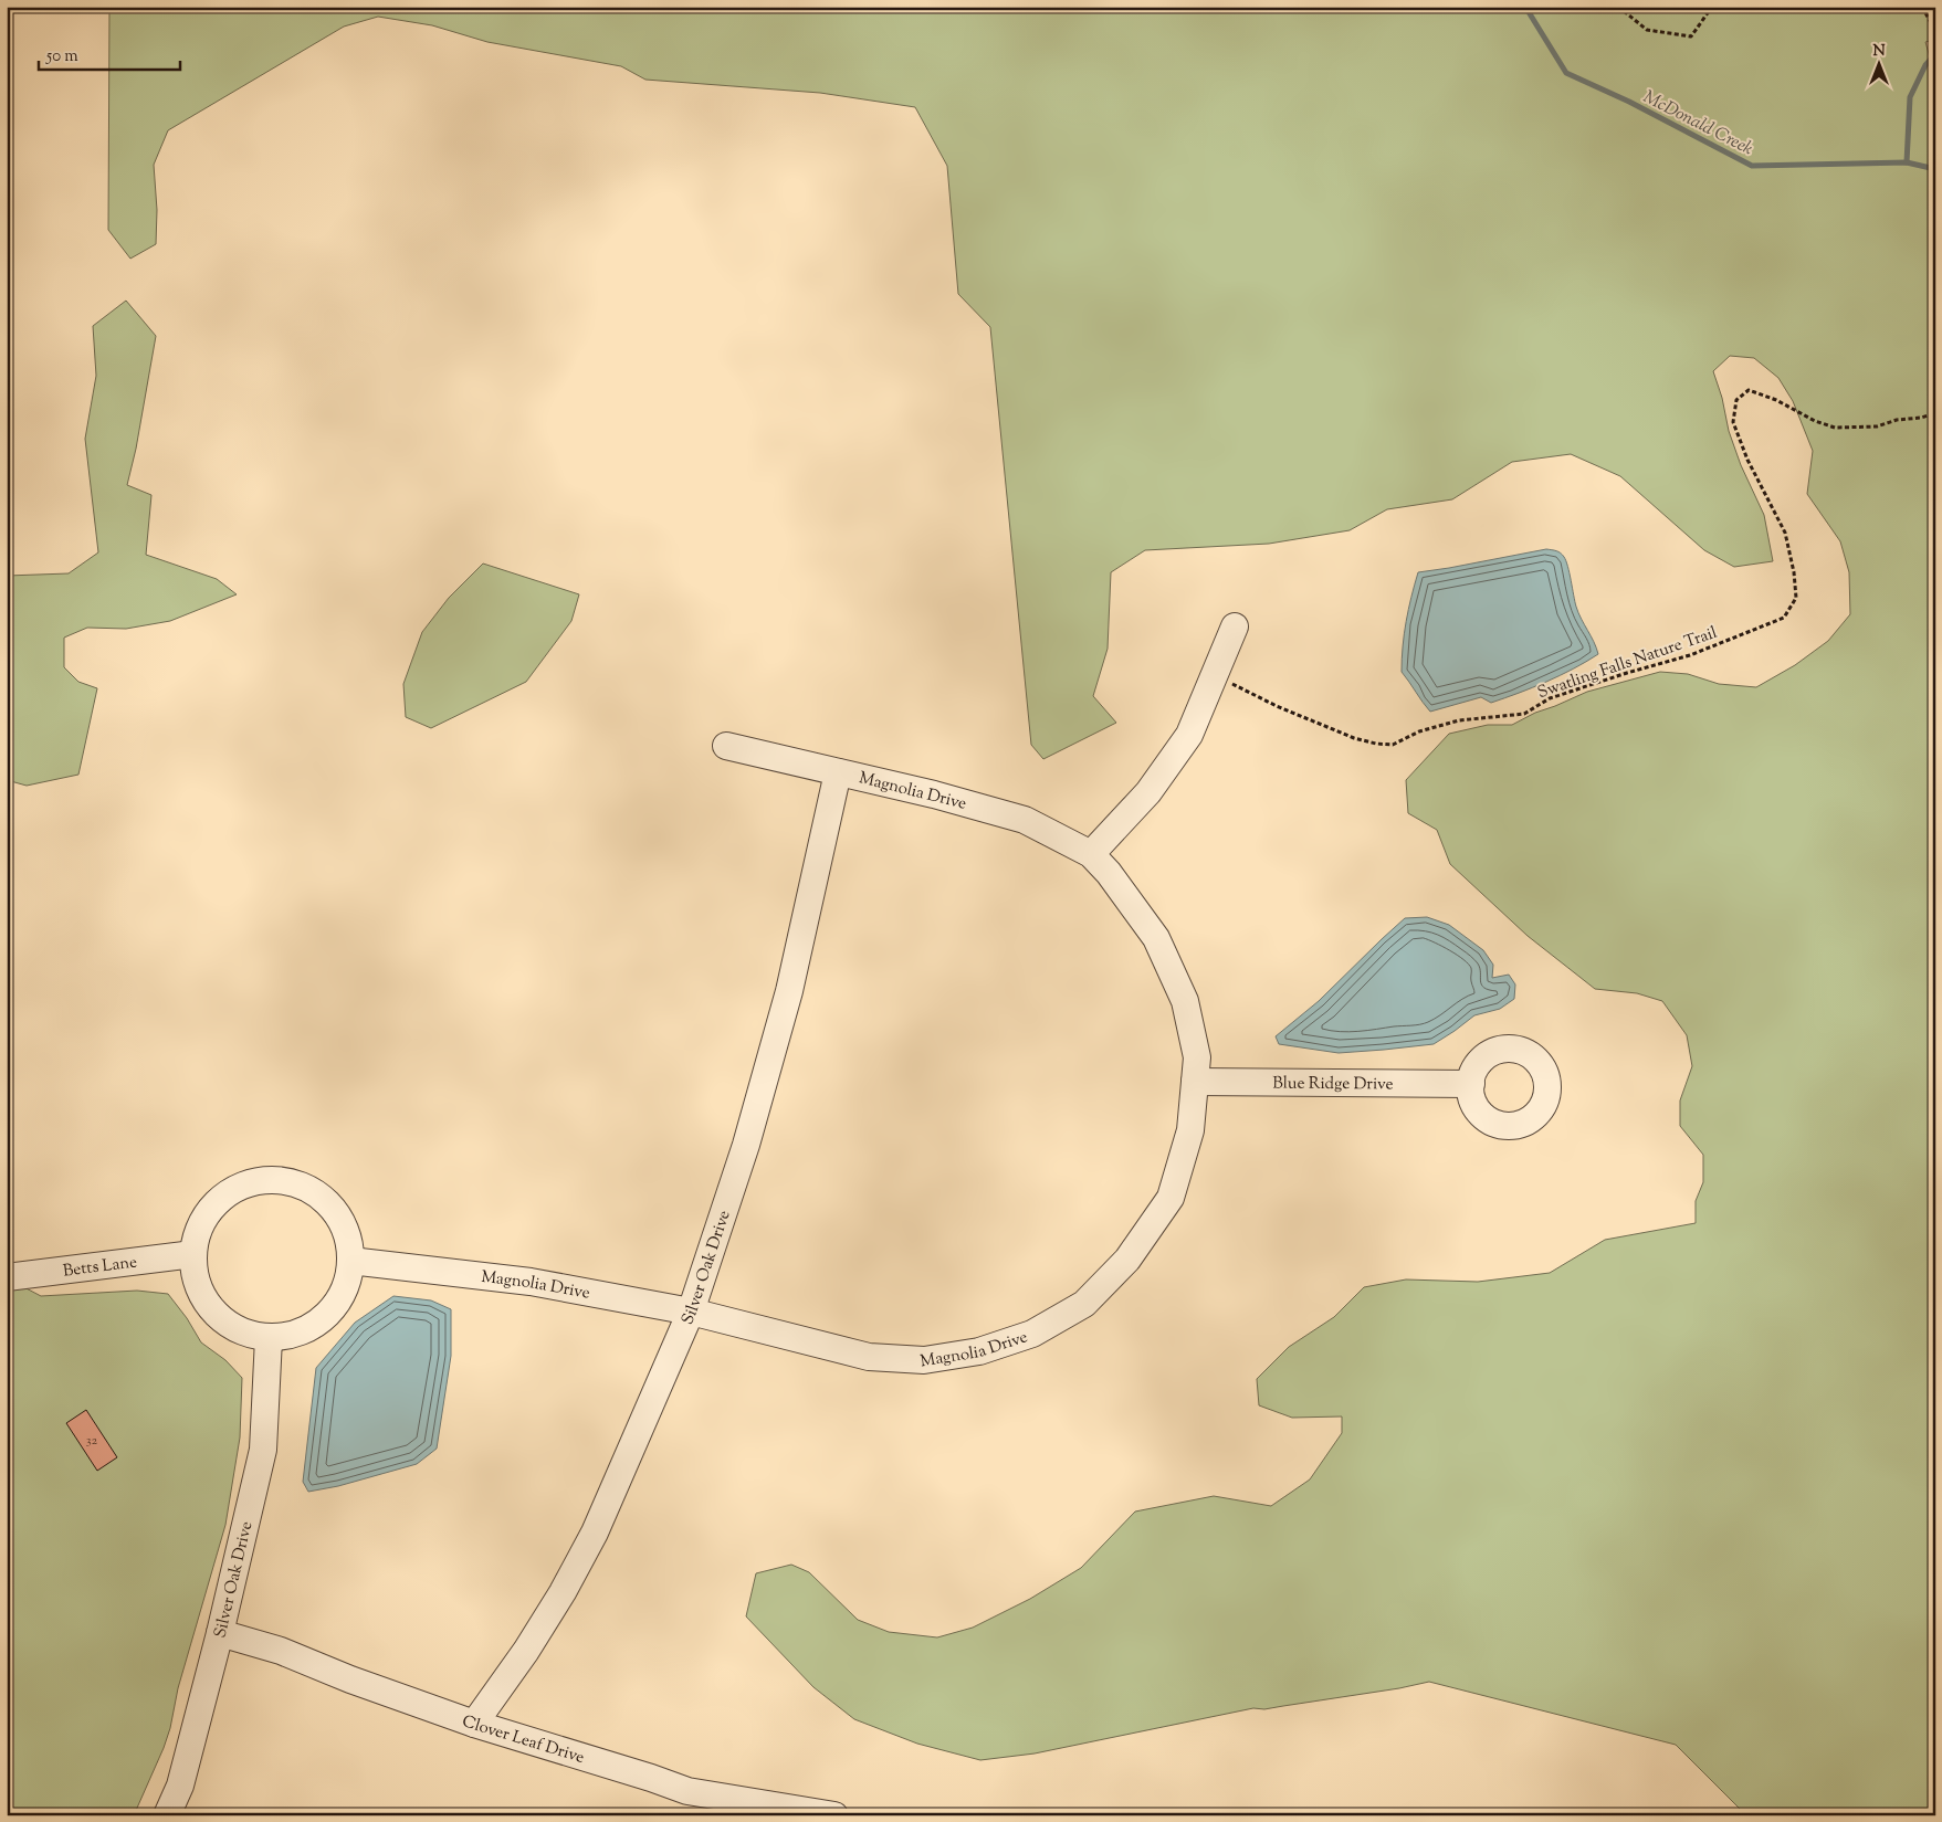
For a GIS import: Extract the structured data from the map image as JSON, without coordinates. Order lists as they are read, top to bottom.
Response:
{
  "streets": {
    "street": [
      "Magnolia Drive",
      "Blue Ridge Drive",
      "Betts Lane",
      "Silver Oak Drive",
      "Clover Leaf Drive"
    ],
    "path": ["Swatling Falls Nature Trail"]
  },
  "crossings": [
    ["Magnolia Drive", "Blue Ridge Drive"],
    ["Magnolia Drive", "Betts Lane"],
    ["Magnolia Drive", "Silver Oak Drive"],
    ["Betts Lane", "Silver Oak Drive"],
    ["Silver Oak Drive", "Clover Leaf Drive"]
  ],
  "water": ["McDonald Creek"],
  "house_numbers": ["32"],
  "scale_bar": "50 m",
  "north": "top"
}
